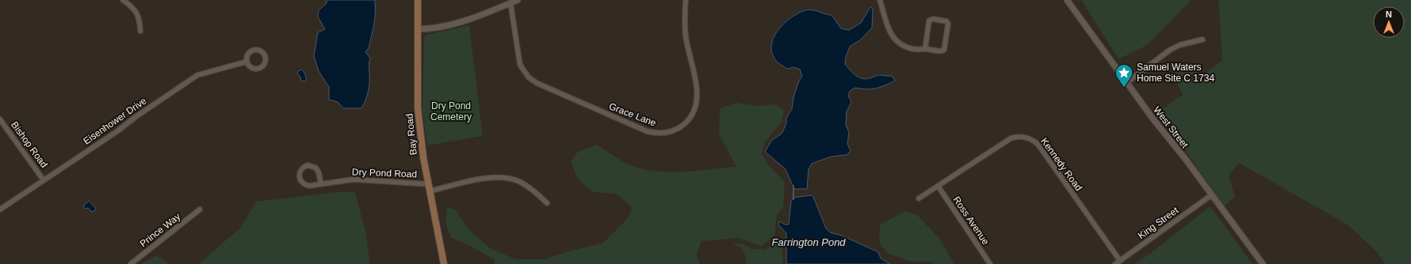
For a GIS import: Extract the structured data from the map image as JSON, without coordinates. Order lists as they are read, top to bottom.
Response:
{
  "streets": {
    "main road": ["Bay Road"],
    "street": [
      "Grace Lane",
      "Eisenhower Drive",
      "West Street",
      "Bishop Road",
      "Kennedy Road",
      "Dry Pond Road",
      "Ross Avenue",
      "King Street",
      "Prince Way"
    ]
  },
  "crossings": [
    ["Eisenhower Drive", "Bishop Road"],
    ["West Street", "King Street"],
    ["Bay Road", "Dry Pond Road"],
    ["Kennedy Road", "Ross Avenue"],
    ["Kennedy Road", "King Street"]
  ],
  "water": ["Farrington Pond"],
  "parks": ["Dry Pond Cemetery"],
  "places": {
    "place": ["Samuel Waters Home Site C 1734"]
  },
  "north": "top"
}
